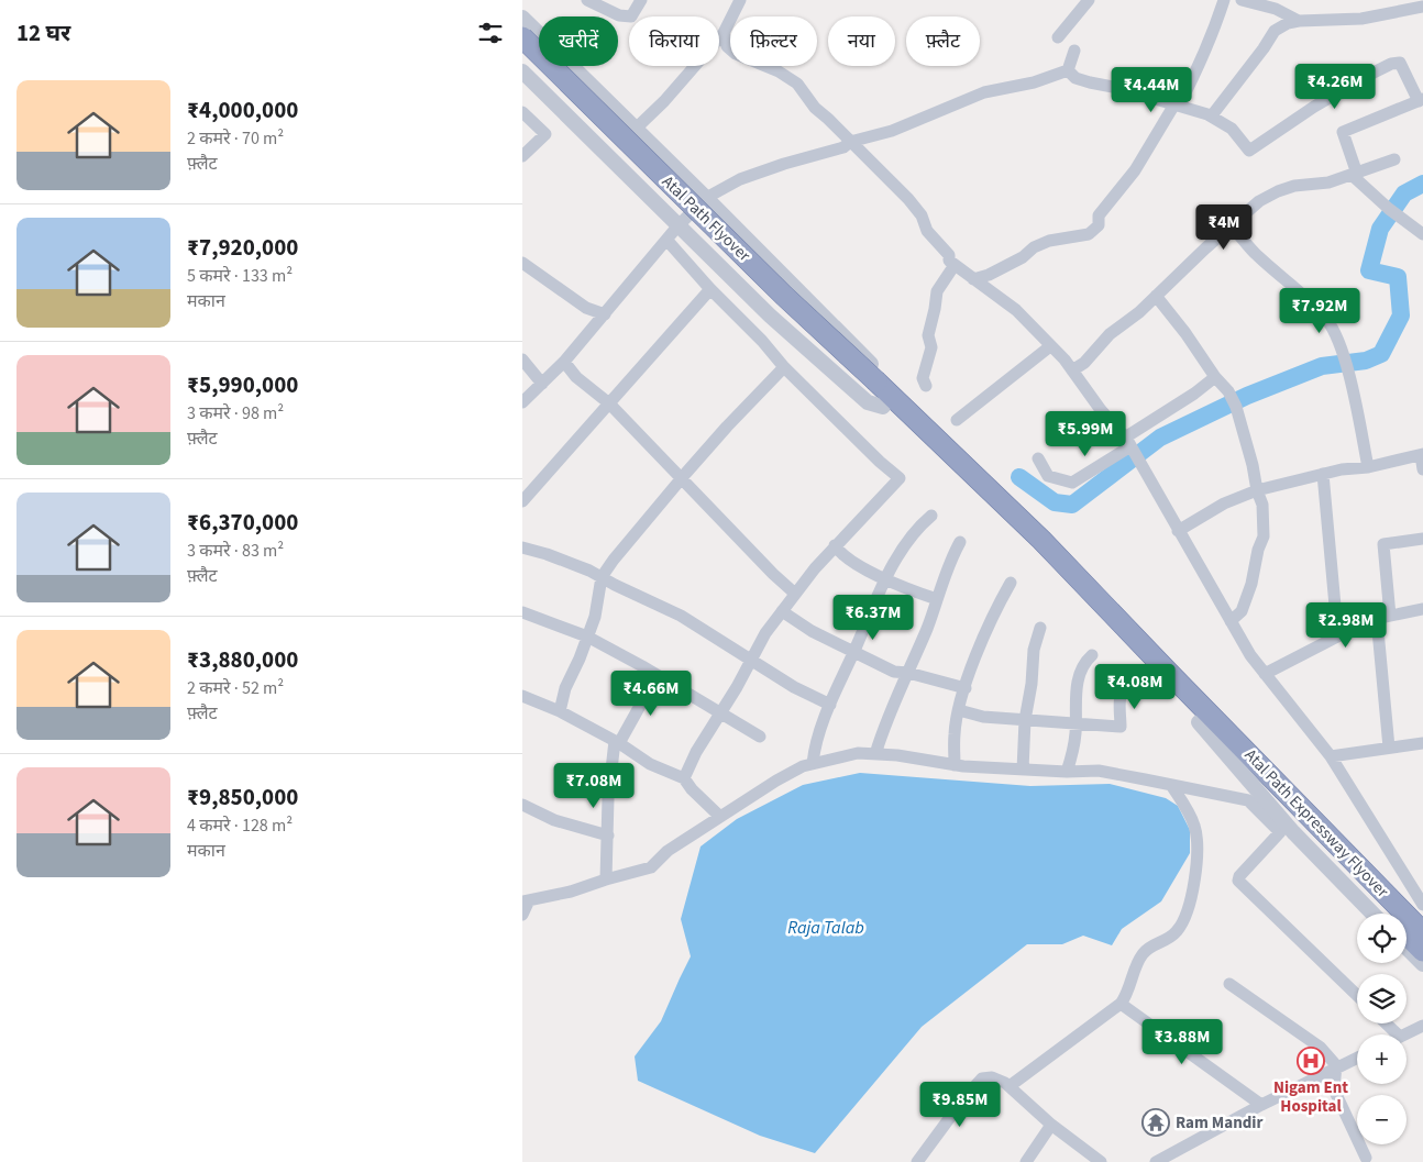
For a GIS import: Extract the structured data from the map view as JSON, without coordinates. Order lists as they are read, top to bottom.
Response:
{
  "streets": {
    "highway": ["Atal Path Flyover", "Atal Path Expressway Flyover"]
  },
  "crossings": [
    ["Atal Path Flyover", "Atal Path Expressway Flyover"]
  ],
  "water": ["Raja Talab"],
  "places": {
    "hospital": ["Nigam Ent Hospital"],
    "temple": ["Ram Mandir"]
  },
  "page": {
    "heading": "12 घर",
    "chip": [
      "खरीदें",
      "किराया",
      "फ़िल्टर",
      "नया",
      "फ़्लैट"
    ],
    "price": [
      "₹4.26M",
      "₹4.44M",
      "₹4M",
      "₹7.92M",
      "₹5.99M",
      "₹6.37M",
      "₹2.98M",
      "₹4.08M",
      "₹4.66M",
      "₹7.08M",
      "₹3.88M",
      "₹9.85M"
    ],
    "list": [
      {
        "name": "₹4,000,000",
        "note": "2 कमरे · 70 m² · फ़्लैट"
      },
      {
        "name": "₹7,920,000",
        "note": "5 कमरे · 133 m² · मकान"
      },
      {
        "name": "₹5,990,000",
        "note": "3 कमरे · 98 m² · फ़्लैट"
      },
      {
        "name": "₹6,370,000",
        "note": "3 कमरे · 83 m² · फ़्लैट"
      },
      {
        "name": "₹3,880,000",
        "note": "2 कमरे · 52 m² · फ़्लैट"
      },
      {
        "name": "₹9,850,000",
        "note": "4 कमरे · 128 m² · मकान"
      }
    ],
    "map_buttons": ["+", "−"]
  }
}
